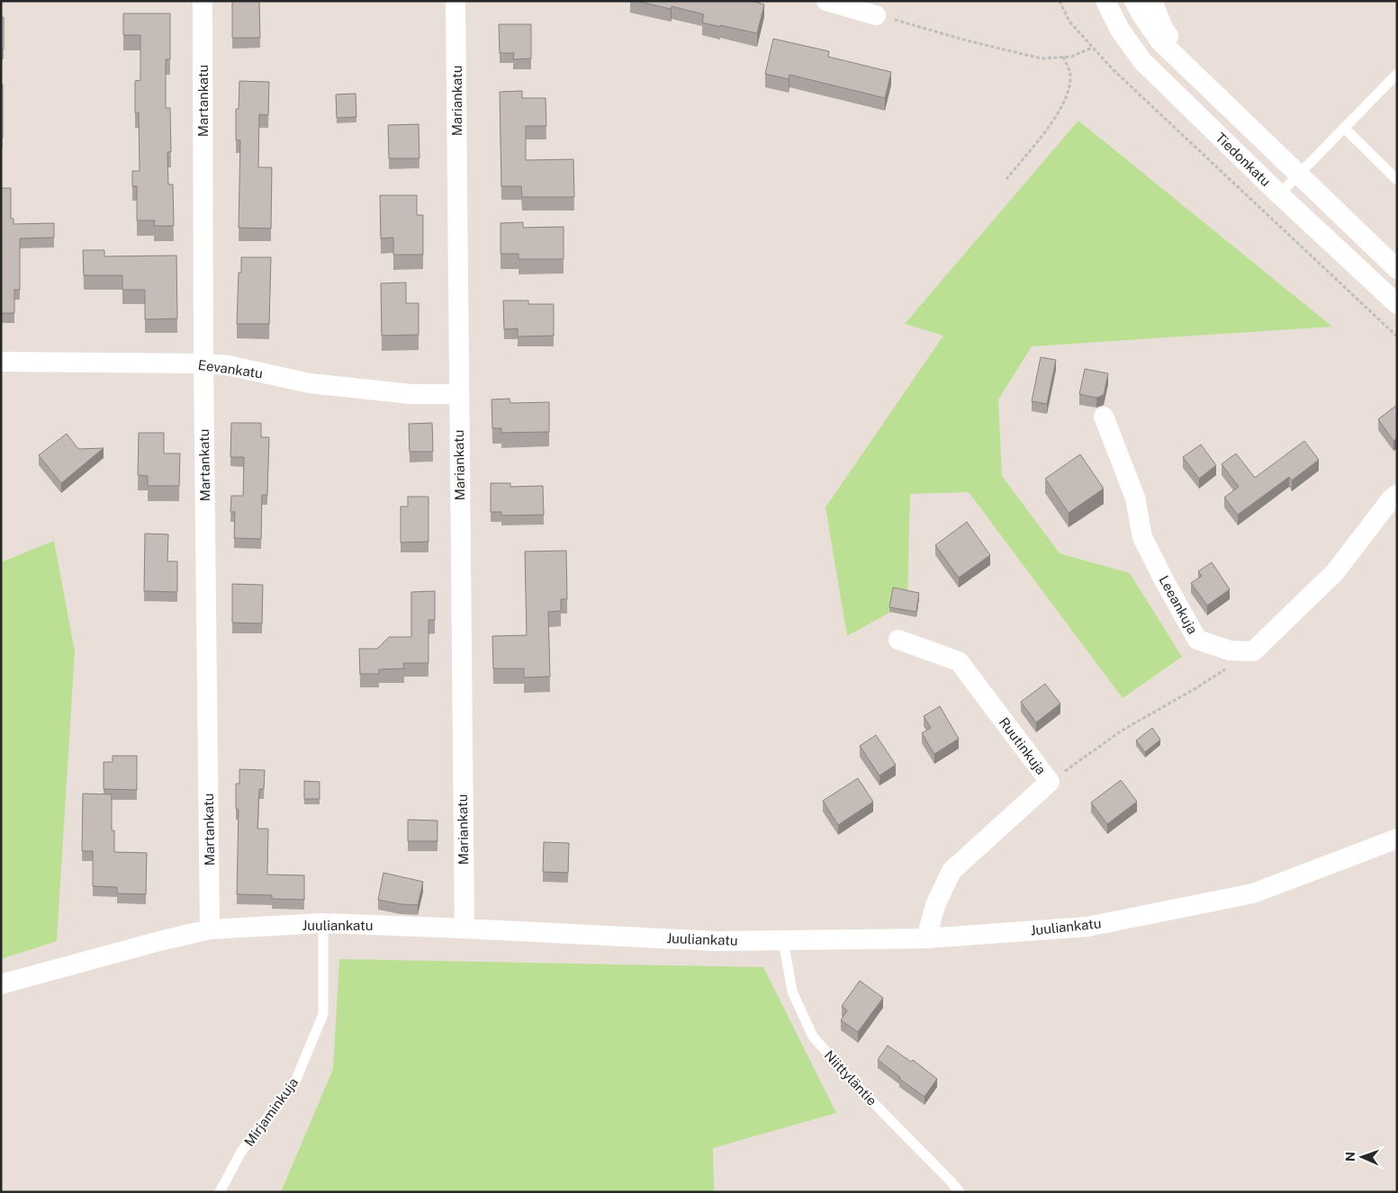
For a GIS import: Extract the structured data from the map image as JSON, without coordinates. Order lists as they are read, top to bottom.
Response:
{
  "streets": {
    "street": [
      "Martankatu",
      "Mariankatu",
      "Tiedonkatu",
      "Eevankatu",
      "Leeankuja",
      "Ruutinkuja",
      "Juuliankatu"
    ],
    "lane": ["Niittyläntie", "Mirjaminkuja"]
  },
  "crossings": [
    ["Martankatu", "Eevankatu"],
    ["Martankatu", "Juuliankatu"],
    ["Mariankatu", "Eevankatu"],
    ["Mariankatu", "Juuliankatu"],
    ["Ruutinkuja", "Juuliankatu"],
    ["Juuliankatu", "Niittyläntie"],
    ["Juuliankatu", "Mirjaminkuja"]
  ],
  "north": "left"
}
